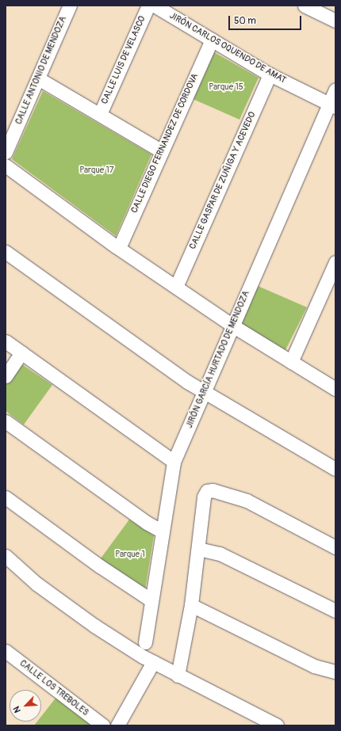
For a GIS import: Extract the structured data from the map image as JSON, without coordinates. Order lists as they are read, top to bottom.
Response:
{
  "streets": {
    "street": [
      "JIRÓN CARLOS OQUENDO DE AMAT",
      "CALLE LUIS DE VELASCO",
      "CALLE ANTONIO DE MENDOZA",
      "CALLE DIEGO FERNANDEZ DE CORDOVA",
      "CALLE GASPAR DE ZUÑIGA Y ACEVEDO",
      "JIRÓN GARCÍA HURTADO DE MENDOZA",
      "CALLE LOS TREBOLES"
    ]
  },
  "crossings": [
    ["JIRÓN CARLOS OQUENDO DE AMAT", "CALLE DIEGO FERNANDEZ DE CORDOVA"],
    ["JIRÓN CARLOS OQUENDO DE AMAT", "CALLE GASPAR DE ZUÑIGA Y ACEVEDO"],
    ["JIRÓN CARLOS OQUENDO DE AMAT", "JIRÓN GARCÍA HURTADO DE MENDOZA"]
  ],
  "parks": ["Parque 15", "Parque 17", "Parque 1"],
  "scale_bar": "50 m",
  "north": "bottom left"
}
